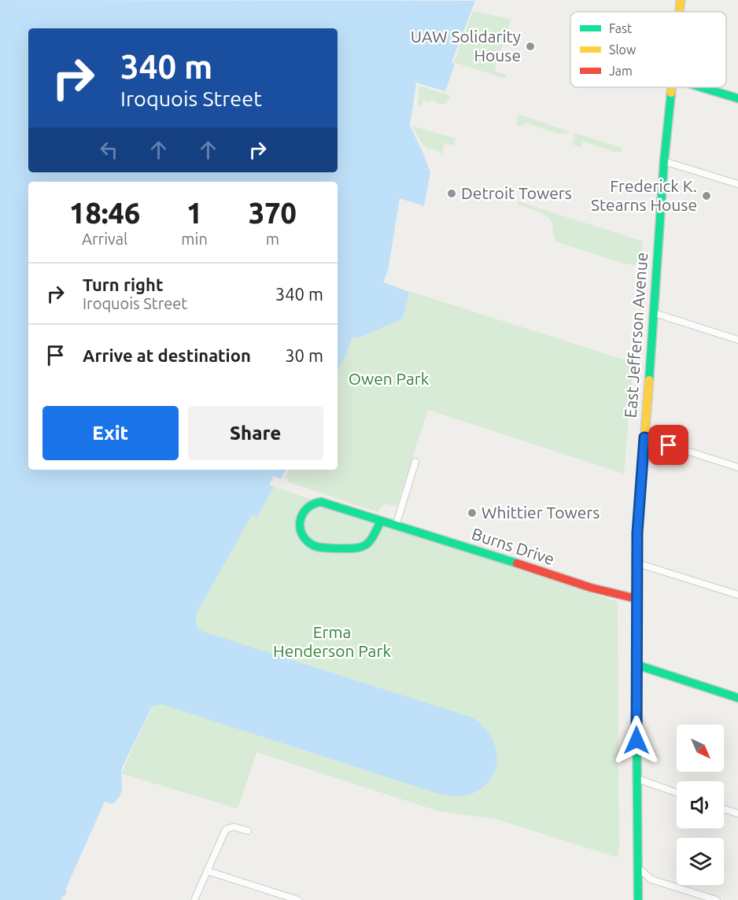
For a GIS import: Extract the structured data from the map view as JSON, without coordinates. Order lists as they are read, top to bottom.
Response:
{
  "streets": {
    "main road": ["East Jefferson Avenue", "Burns Drive"]
  },
  "crossings": [
    ["East Jefferson Avenue", "Burns Drive"]
  ],
  "parks": ["Owen Park", "Erma Henderson Park"],
  "places": [
    "UAW Solidarity House",
    "Detroit Towers",
    "Frederick K. Stearns House",
    "Whittier Towers"
  ],
  "legend": ["Fast", "Slow", "Jam"],
  "north": "bottom right",
  "page": {
    "turn": ["340 m", "Iroquois Street"],
    "eta": [
      "18:46",
      "Arrival",
      "1",
      "min",
      "370",
      "m"
    ],
    "list": [
      {
        "name": "Turn right",
        "note": "Iroquois Street",
        "value": "340 m"
      },
      {
        "name": "Arrive at destination",
        "value": "30 m"
      }
    ],
    "buttons": ["Exit", "Share"]
  }
}
